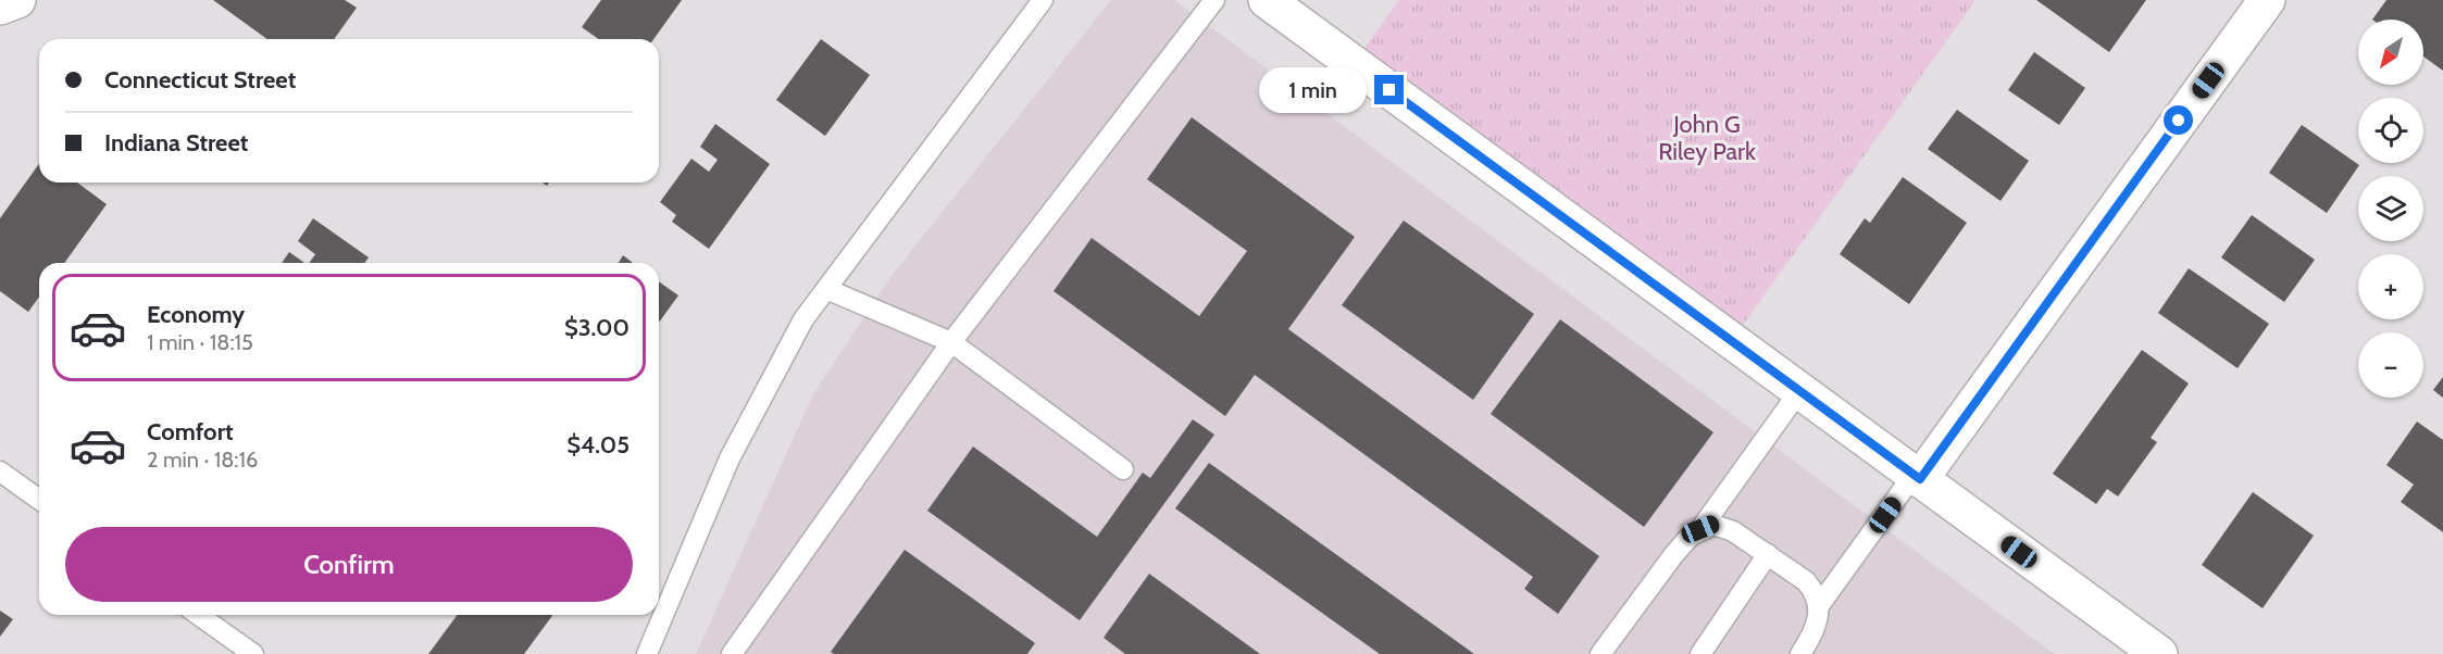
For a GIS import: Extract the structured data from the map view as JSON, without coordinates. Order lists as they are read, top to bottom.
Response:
{
  "parks": ["John G Riley Park"],
  "north": "bottom left",
  "page": {
    "map_buttons": ["+", "−"],
    "banner": ["Connecticut Street", "Indiana Street"],
    "bubble": "1 min",
    "list": [
      {
        "name": "Economy",
        "note": "1 min · 18:15",
        "value": "$3.00"
      },
      {
        "name": "Comfort",
        "note": "2 min · 18:16",
        "value": "$4.05"
      }
    ],
    "buttons": "Confirm"
  }
}
